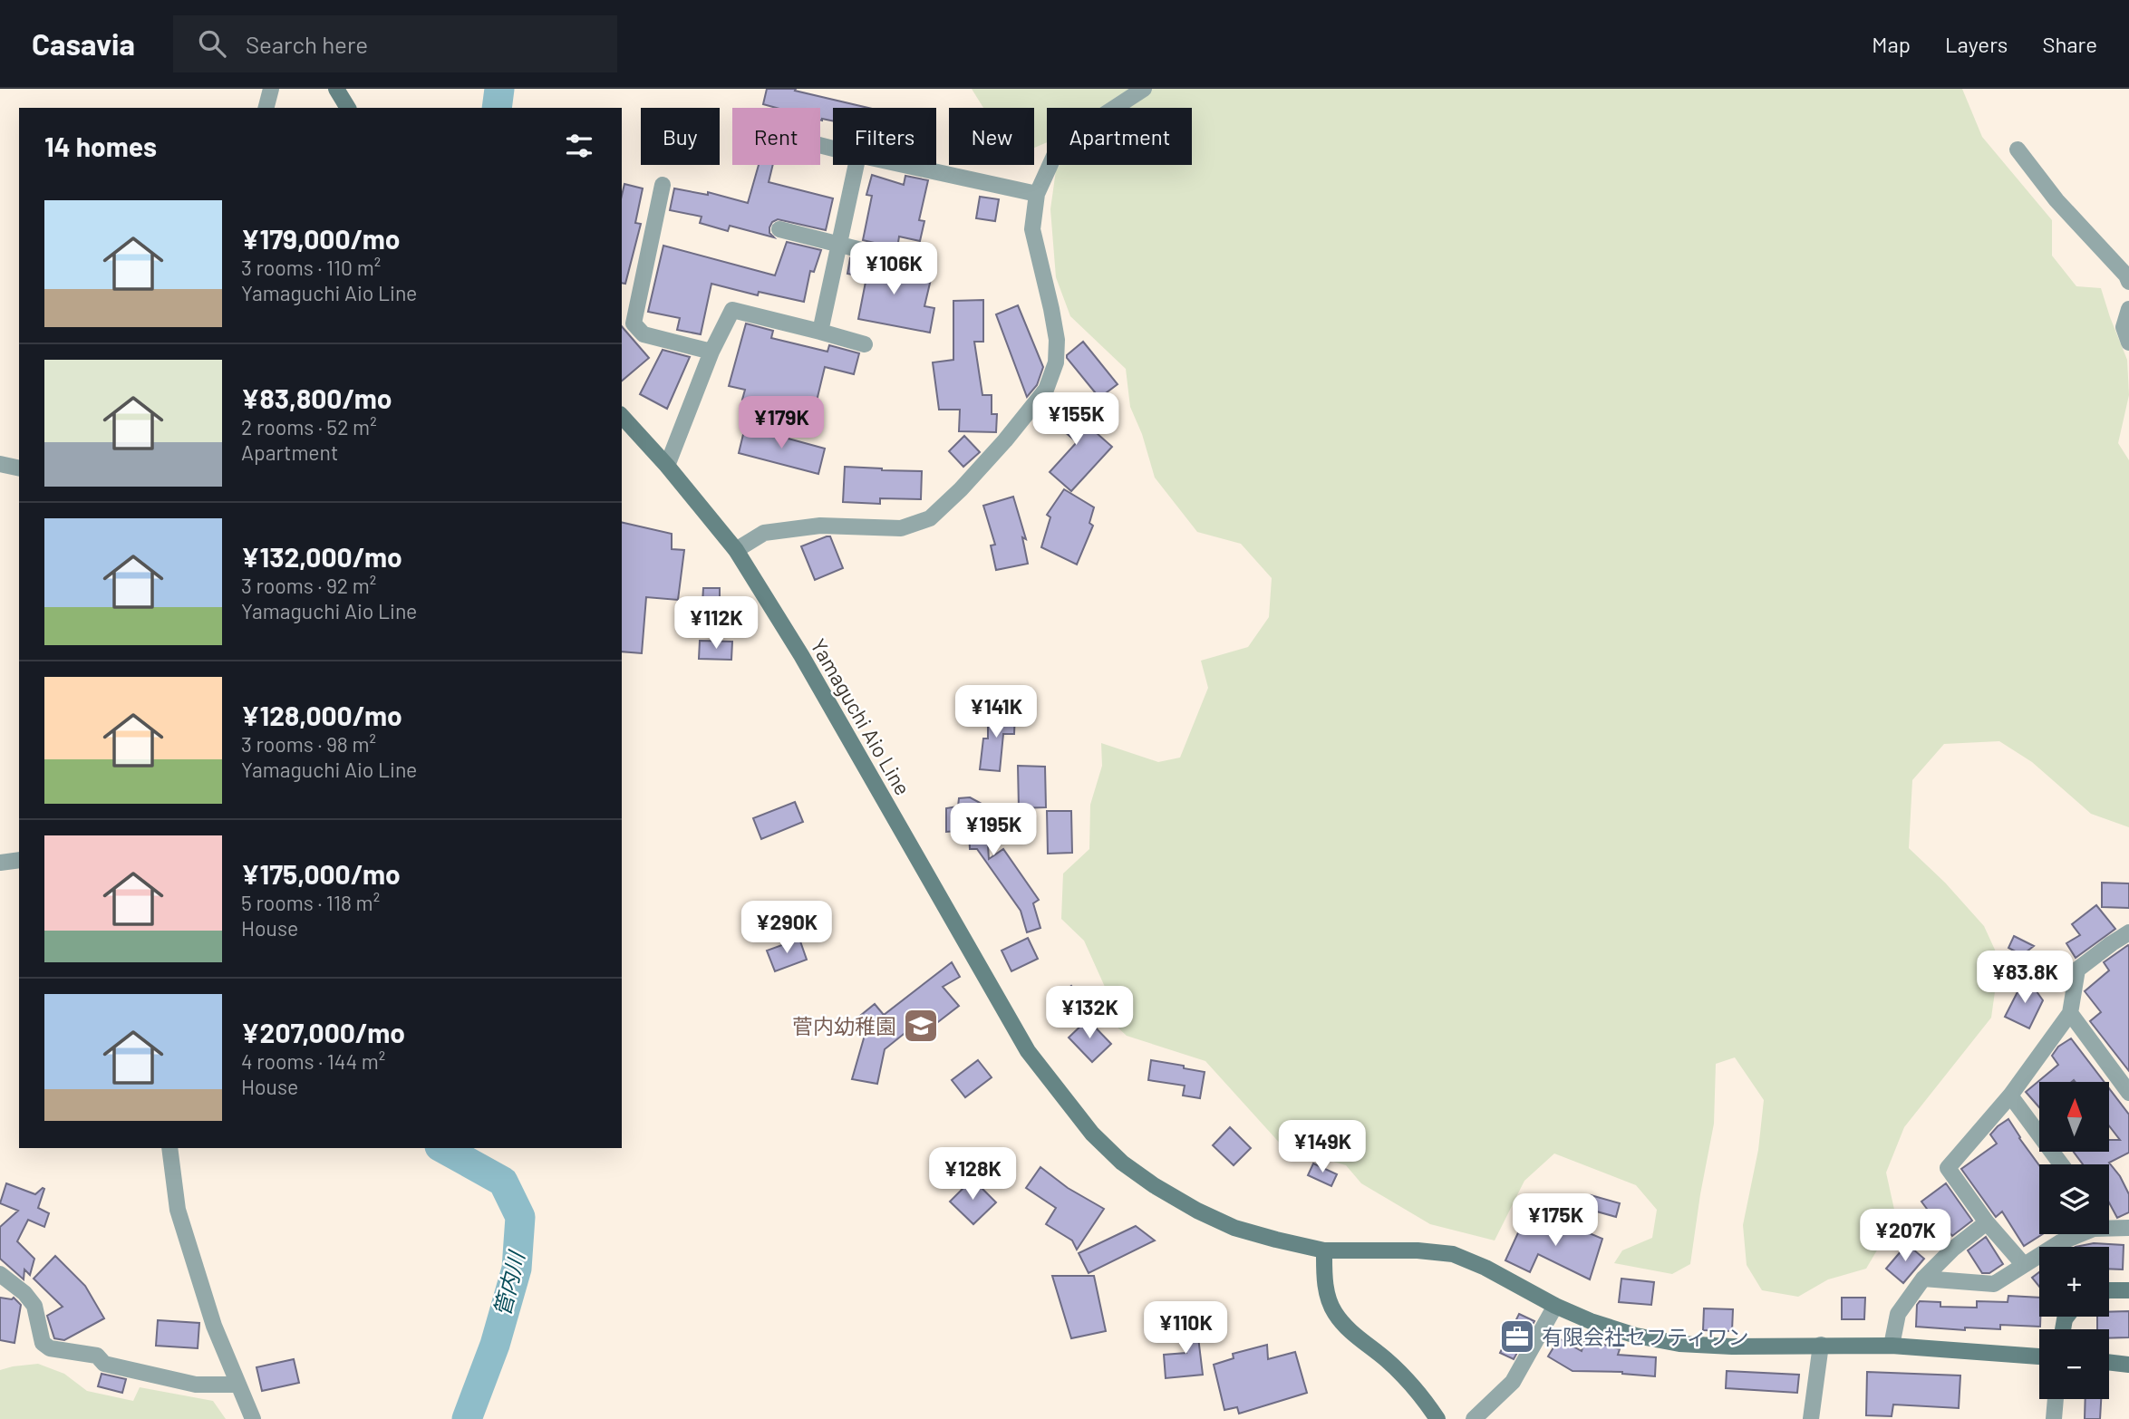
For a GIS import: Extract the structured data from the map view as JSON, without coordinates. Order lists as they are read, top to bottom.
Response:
{
  "streets": {
    "main road": ["Yamaguchi Aio Line"]
  },
  "water": ["管内川"],
  "places": {
    "school or university": ["菅内幼稚園"],
    "office": ["有限会社セフティワン"]
  },
  "north": "top",
  "page": {
    "header": "Casavia",
    "search": "Search here",
    "nav": ["Map", "Layers", "Share"],
    "chip": [
      "Buy",
      "Rent",
      "Filters",
      "New",
      "Apartment"
    ],
    "heading": "14 homes",
    "list": [
      {
        "name": "¥179,000/mo",
        "note": "3 rooms · 110 m² · Yamaguchi Aio Line"
      },
      {
        "name": "¥83,800/mo",
        "note": "2 rooms · 52 m² · Apartment"
      },
      {
        "name": "¥132,000/mo",
        "note": "3 rooms · 92 m² · Yamaguchi Aio Line"
      },
      {
        "name": "¥128,000/mo",
        "note": "3 rooms · 98 m² · Yamaguchi Aio Line"
      },
      {
        "name": "¥175,000/mo",
        "note": "5 rooms · 118 m² · House"
      },
      {
        "name": "¥207,000/mo",
        "note": "4 rooms · 144 m² · House"
      }
    ],
    "price": [
      "¥106K",
      "¥155K",
      "¥179K",
      "¥112K",
      "¥141K",
      "¥195K",
      "¥290K",
      "¥83.8K",
      "¥132K",
      "¥149K",
      "¥128K",
      "¥175K",
      "¥207K",
      "¥110K"
    ],
    "map_buttons": ["+", "−"]
  }
}
